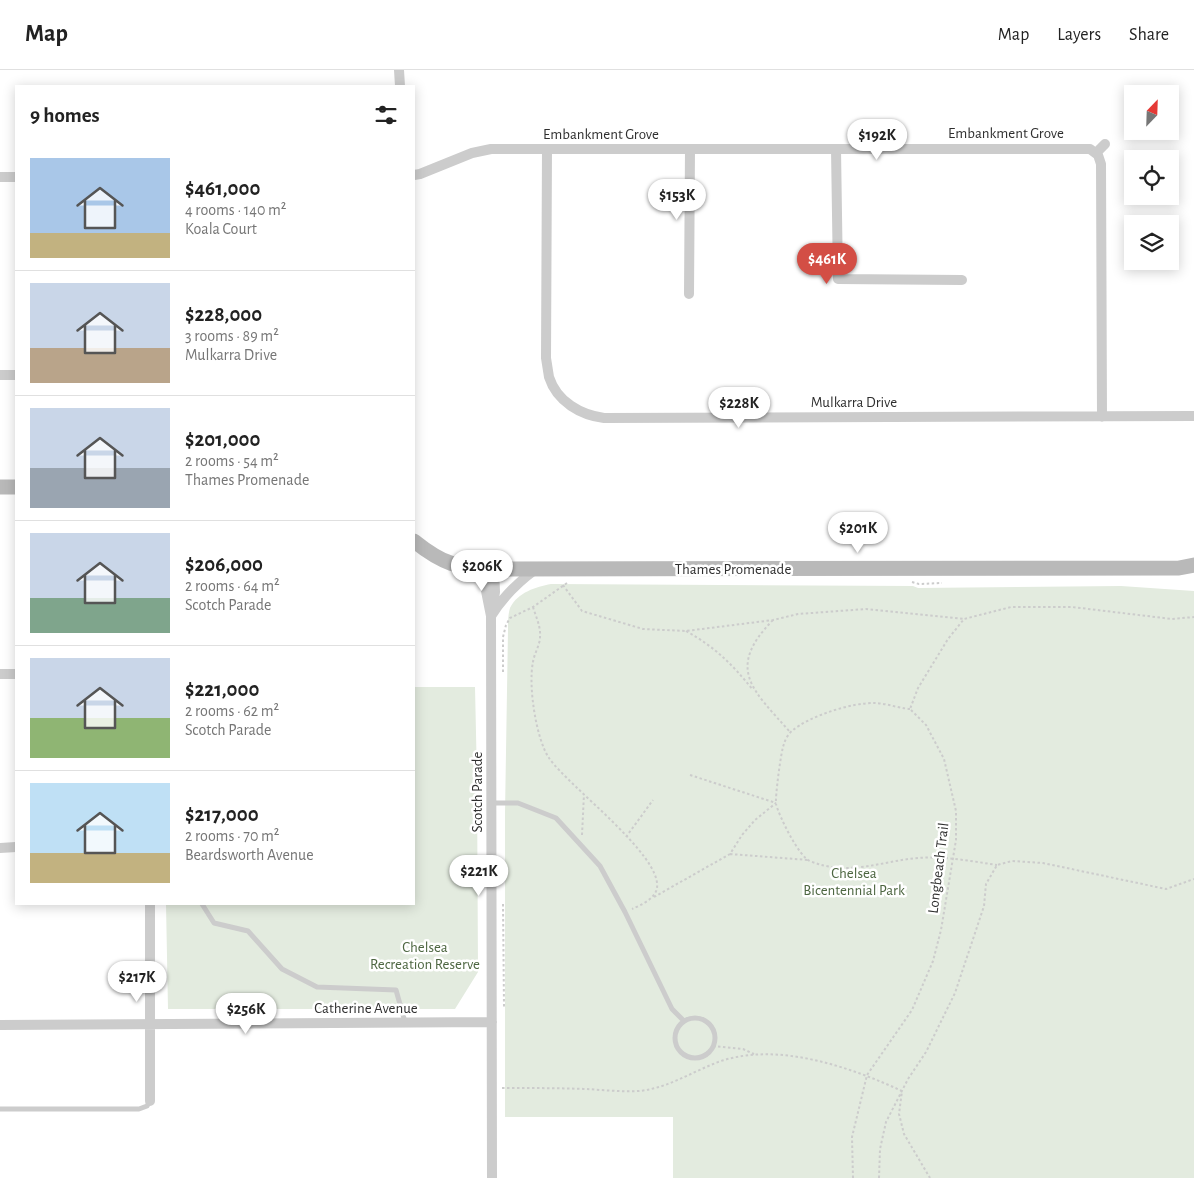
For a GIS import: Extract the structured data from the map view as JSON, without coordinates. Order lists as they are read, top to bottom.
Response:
{
  "streets": {
    "main road": ["Thames Promenade"],
    "street": [
      "Embankment Grove",
      "Mulkarra Drive",
      "Scotch Parade",
      "Catherine Avenue"
    ],
    "path": ["Longbeach Trail"]
  },
  "crossings": [
    ["Embankment Grove", "Mulkarra Drive"],
    ["Thames Promenade", "Scotch Parade"],
    ["Scotch Parade", "Catherine Avenue"]
  ],
  "parks": ["Chelsea Bicentennial Park", "Chelsea Recreation Reserve"],
  "north": "top right",
  "page": {
    "header": "Map",
    "nav": ["Map", "Layers", "Share"],
    "heading": "9 homes",
    "price": [
      "$192K",
      "$153K",
      "$461K",
      "$228K",
      "$201K",
      "$206K",
      "$221K",
      "$217K",
      "$256K"
    ],
    "list": [
      {
        "name": "$461,000",
        "note": "4 rooms · 140 m² · Koala Court"
      },
      {
        "name": "$228,000",
        "note": "3 rooms · 89 m² · Mulkarra Drive"
      },
      {
        "name": "$201,000",
        "note": "2 rooms · 54 m² · Thames Promenade"
      },
      {
        "name": "$206,000",
        "note": "2 rooms · 64 m² · Scotch Parade"
      },
      {
        "name": "$221,000",
        "note": "2 rooms · 62 m² · Scotch Parade"
      },
      {
        "name": "$217,000",
        "note": "2 rooms · 70 m² · Beardsworth Avenue"
      }
    ]
  }
}
